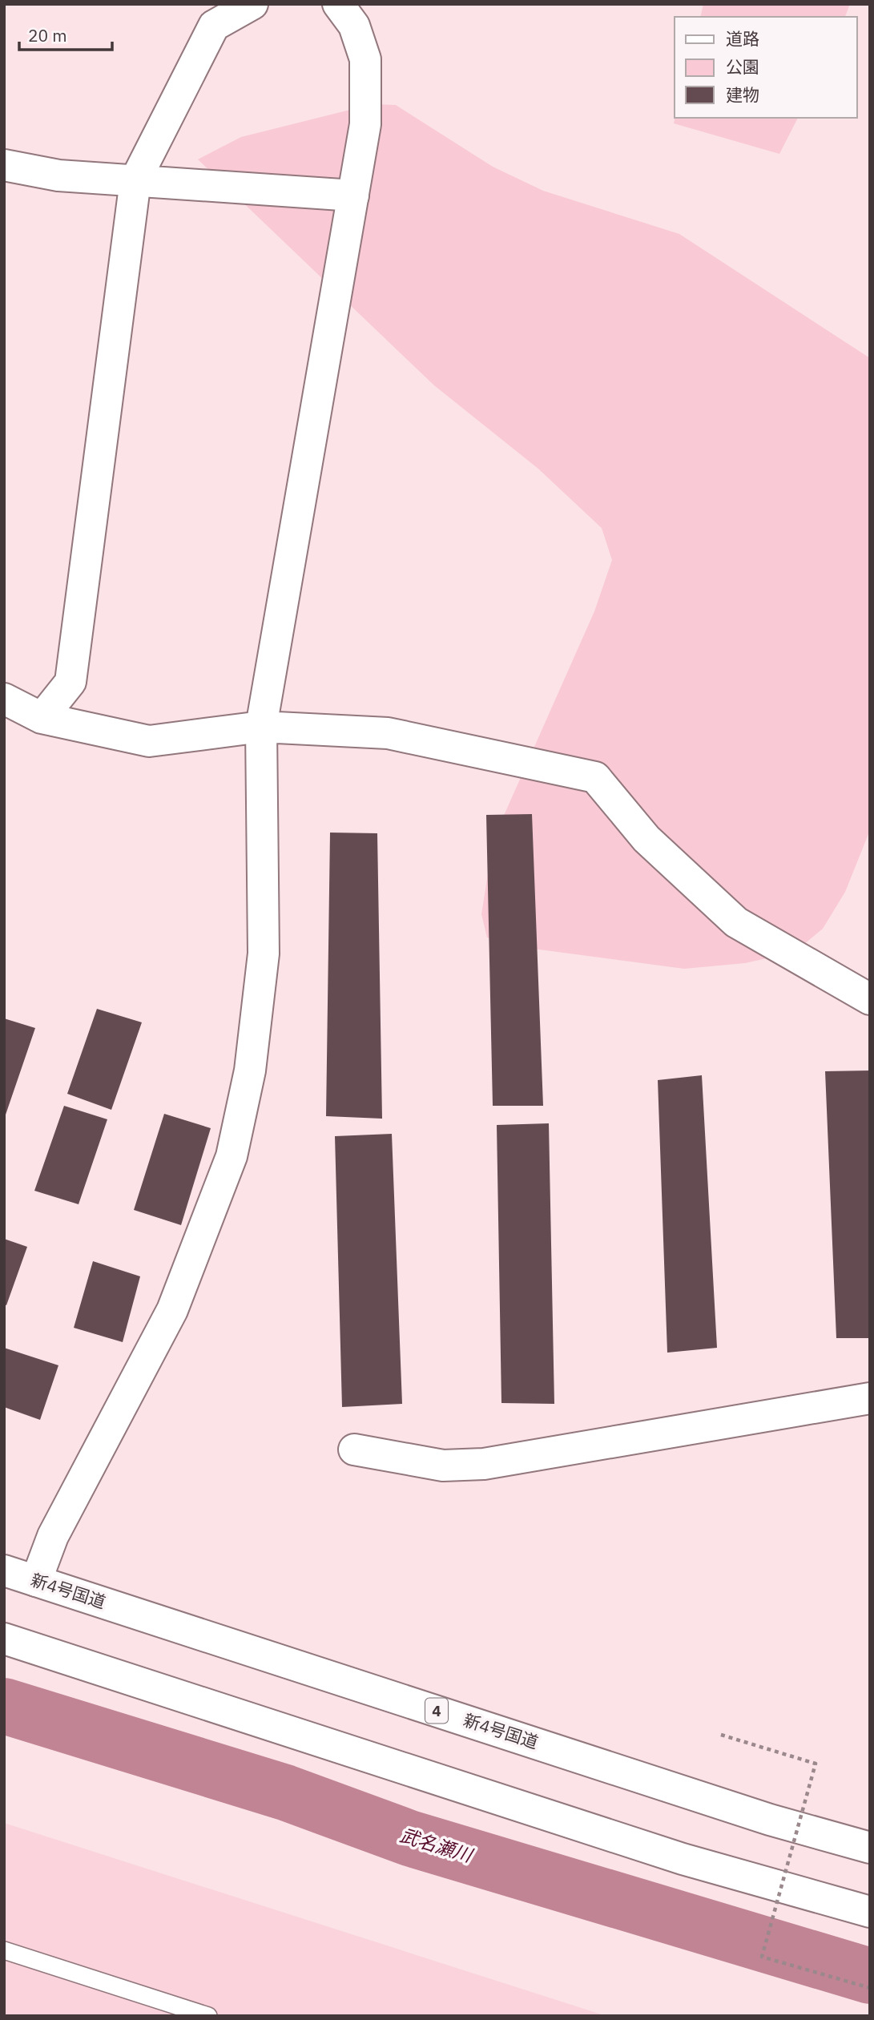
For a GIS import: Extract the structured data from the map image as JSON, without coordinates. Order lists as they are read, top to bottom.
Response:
{
  "streets": {
    "main road": ["新4号国道", "4"]
  },
  "water": ["武名瀬川"],
  "legend": ["道路", "公園", "建物"],
  "scale_bar": "20 m"
}
